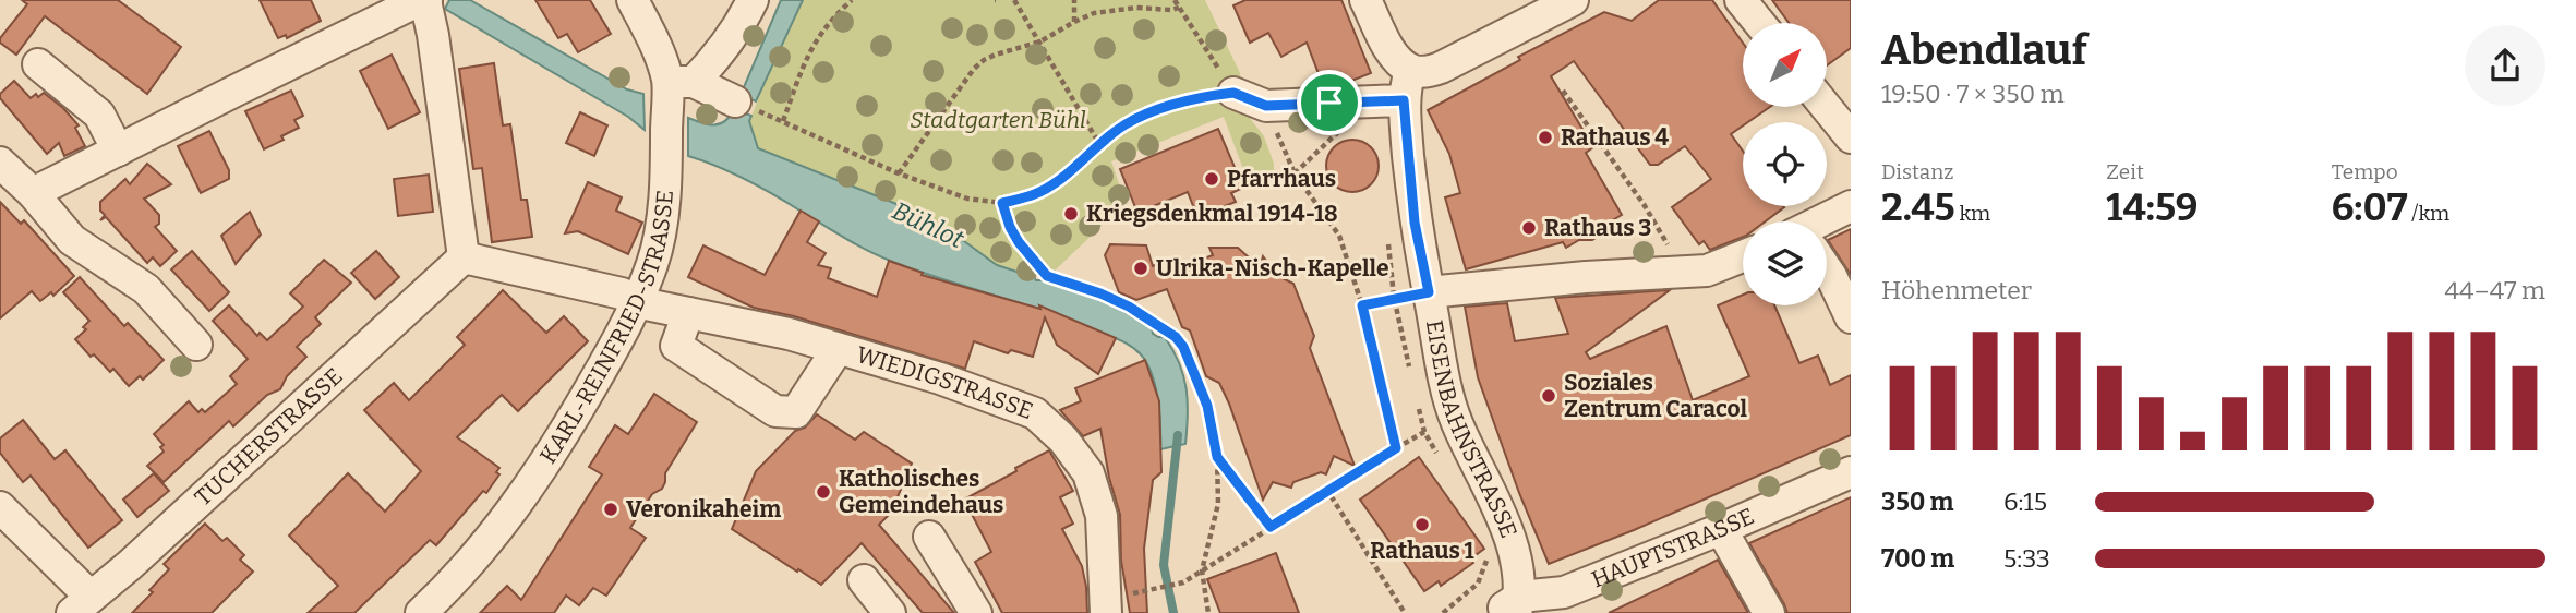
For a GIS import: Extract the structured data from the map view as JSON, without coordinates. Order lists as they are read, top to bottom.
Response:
{
  "streets": {
    "street": [
      "KARL-REINFRIED-STRASSE",
      "WIEDIGSTRASSE",
      "EISENBAHNSTRASSE",
      "TUCHERSTRASSE",
      "HAUPTSTRASSE"
    ]
  },
  "crossings": [
    ["KARL-REINFRIED-STRASSE", "WIEDIGSTRASSE"],
    ["EISENBAHNSTRASSE", "HAUPTSTRASSE"]
  ],
  "water": ["Bühlot"],
  "parks": ["Stadtgarten Bühl"],
  "places": [
    "Rathaus 4",
    "Pfarrhaus",
    "Kriegsdenkmal 1914-18",
    "Rathaus 3",
    "Ulrika-Nisch-Kapelle",
    "Soziales Zentrum Caracol",
    "Katholisches Gemeindehaus",
    "Veronikaheim",
    "Rathaus 1"
  ],
  "north": "top right",
  "page": {
    "heading": ["Abendlauf", "19:50 · 7 × 350 m"],
    "stats": [
      ["Distanz", "2.45 km"],
      ["Zeit", "14:59"],
      ["Tempo", "6:07 /km"]
    ],
    "chart": ["Höhenmeter", "44–47 m"],
    "list": [
      {
        "name": "350 m",
        "note": "6:15"
      },
      {
        "name": "700 m",
        "note": "5:33"
      }
    ]
  }
}
